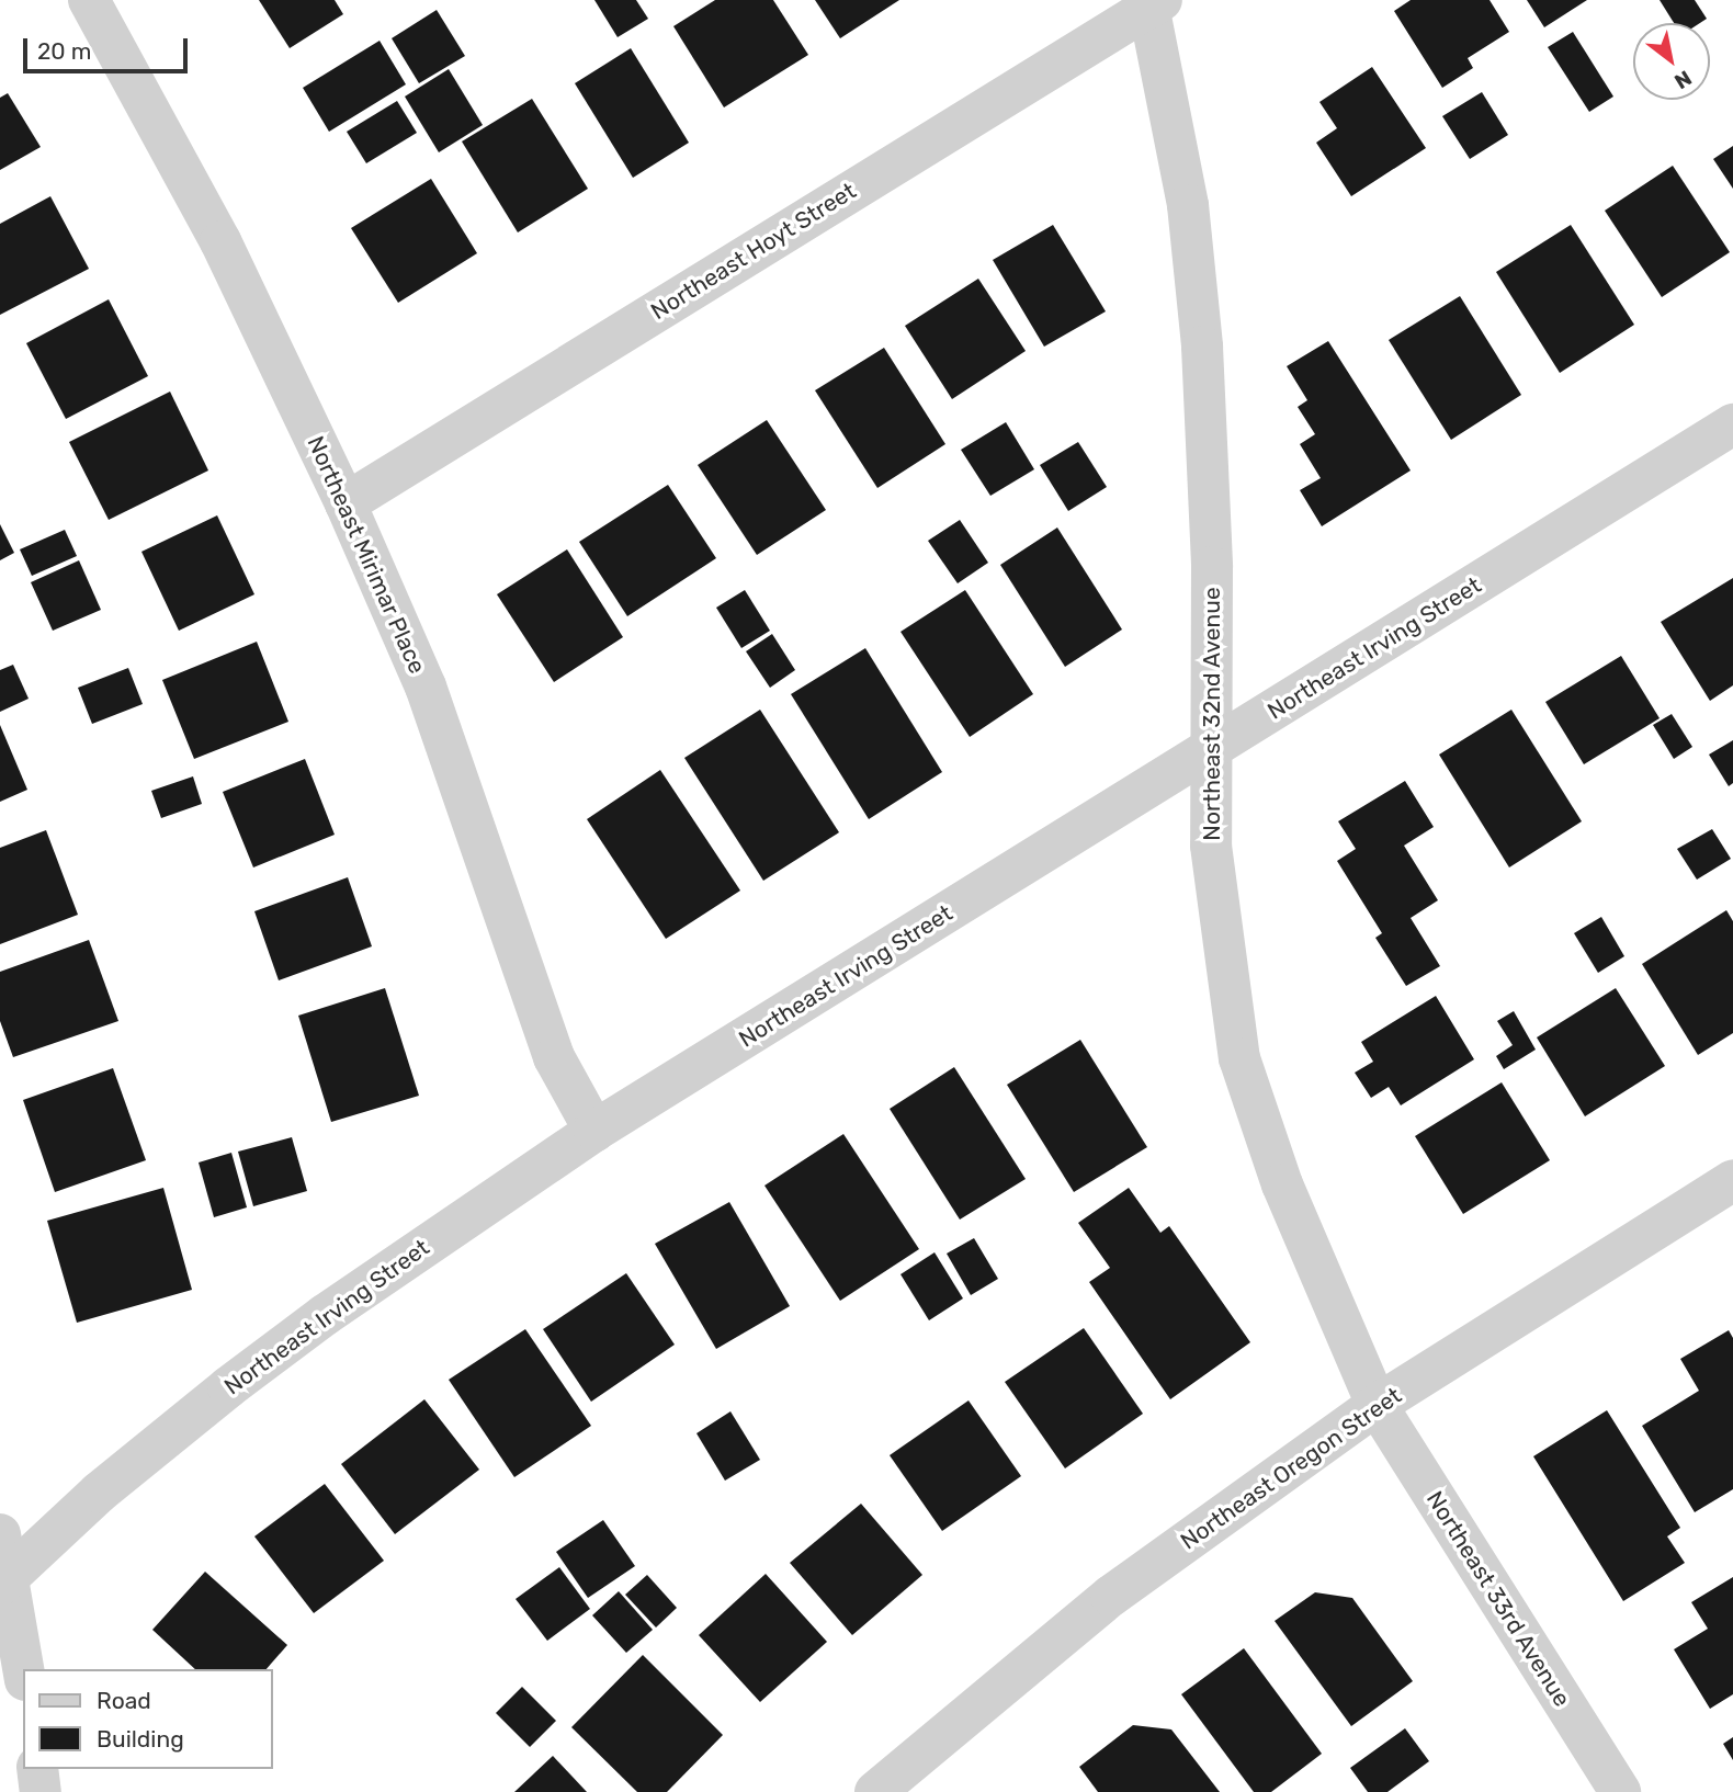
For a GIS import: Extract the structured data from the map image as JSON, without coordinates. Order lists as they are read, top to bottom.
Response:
{
  "streets": {
    "street": [
      "Northeast Hoyt Street",
      "Northeast Mirimar Place",
      "Northeast Irving Street",
      "Northeast 32nd Avenue",
      "Northeast Oregon Street",
      "Northeast 33rd Avenue"
    ]
  },
  "crossings": [
    ["Northeast Hoyt Street", "Northeast Mirimar Place"],
    ["Northeast Hoyt Street", "Northeast 32nd Avenue"],
    ["Northeast Mirimar Place", "Northeast Irving Street"],
    ["Northeast Irving Street", "Northeast 32nd Avenue"],
    ["Northeast 32nd Avenue", "Northeast Oregon Street"],
    ["Northeast 32nd Avenue", "Northeast 33rd Avenue"],
    ["Northeast Oregon Street", "Northeast 33rd Avenue"]
  ],
  "legend": ["Road", "Building"],
  "scale_bar": "20 m",
  "north": "bottom right"
}
